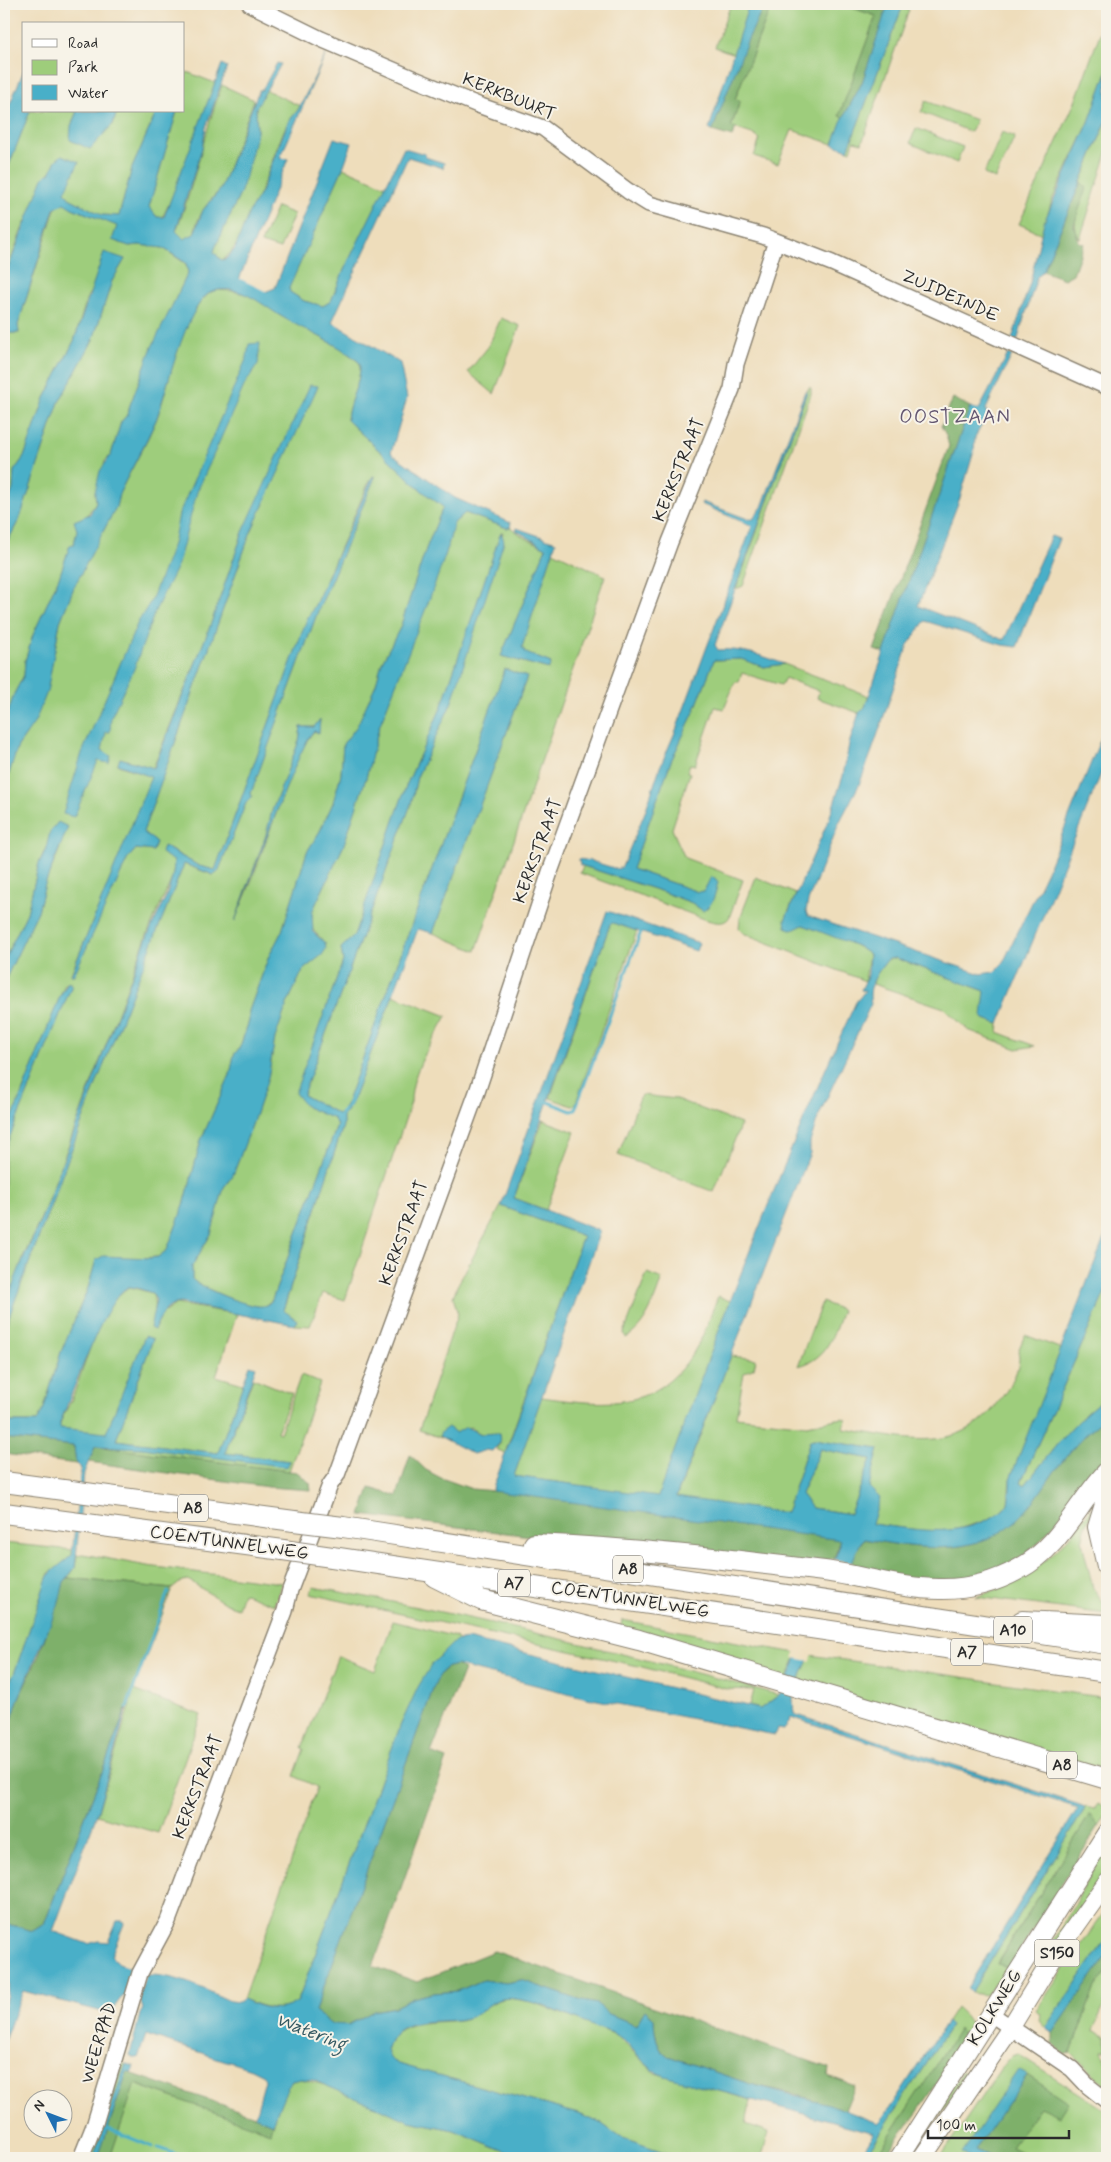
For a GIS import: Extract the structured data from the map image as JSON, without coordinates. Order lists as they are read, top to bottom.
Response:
{
  "streets": {
    "highway": [
      "A8",
      "COENTUNNELWEG",
      "A7",
      "A10"
    ],
    "main road": ["S150", "KOLKWEG"],
    "street": [
      "KERKBUURT",
      "ZUIDEINDE",
      "KERKSTRAAT",
      "WEERPAD"
    ]
  },
  "crossings": [
    ["KERKBUURT", "ZUIDEINDE"],
    ["KERKBUURT", "KERKSTRAAT"],
    ["ZUIDEINDE", "KERKSTRAAT"],
    ["KERKSTRAAT", "WEERPAD"],
    ["A8", "COENTUNNELWEG"],
    ["A8", "A10"],
    ["COENTUNNELWEG", "A10"]
  ],
  "districts": ["OOSTZAAN"],
  "water": ["Watering"],
  "legend": ["Road", "Park", "Water"],
  "scale_bar": "100 m",
  "north": "top left"
}
